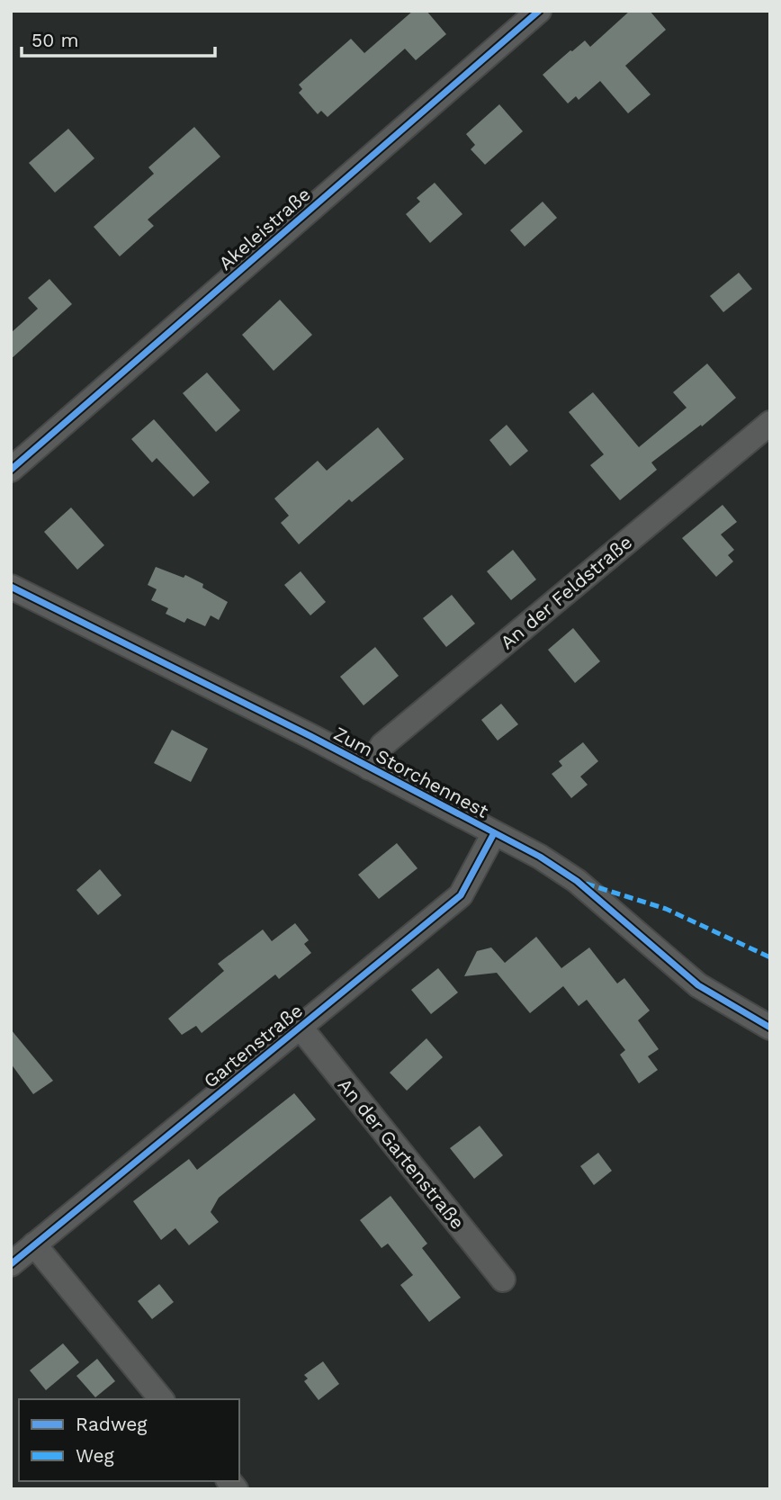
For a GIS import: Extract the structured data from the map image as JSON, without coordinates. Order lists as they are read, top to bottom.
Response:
{
  "streets": {
    "street": [
      "Akeleistraße",
      "An der Feldstraße",
      "Zum Storchennest",
      "Gartenstraße",
      "An der Gartenstraße"
    ]
  },
  "crossings": [
    ["An der Feldstraße", "Zum Storchennest"],
    ["Zum Storchennest", "Gartenstraße"],
    ["Gartenstraße", "An der Gartenstraße"]
  ],
  "legend": ["Radweg", "Weg"],
  "scale_bar": "50 m"
}
